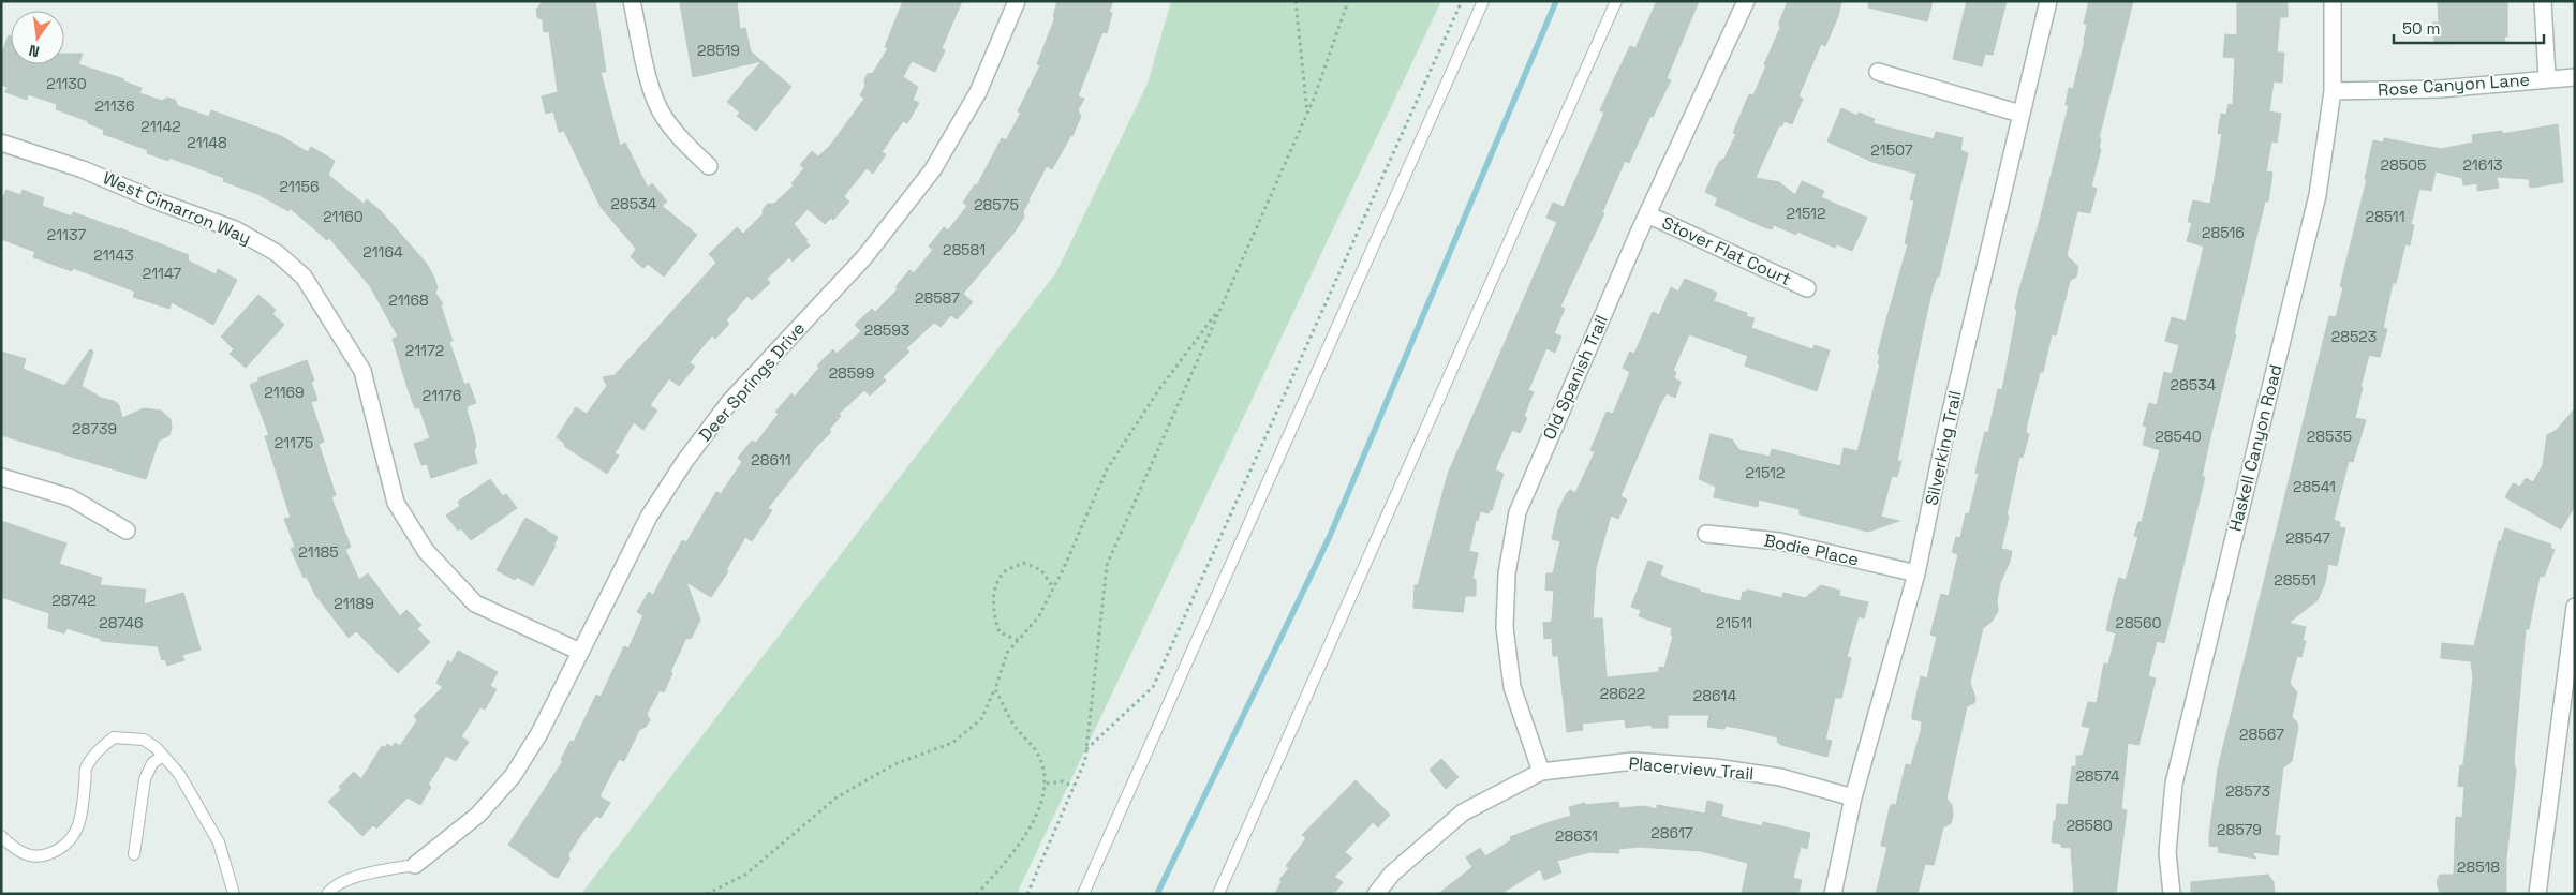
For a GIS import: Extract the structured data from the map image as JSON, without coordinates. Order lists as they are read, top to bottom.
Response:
{
  "streets": {
    "street": [
      "Rose Canyon Lane",
      "West Cimarron Way",
      "Stover Flat Court",
      "Old Spanish Trail",
      "Deer Springs Drive",
      "Silverking Trail",
      "Haskell Canyon Road",
      "Bodie Place",
      "Placerview Trail"
    ]
  },
  "crossings": [
    ["Rose Canyon Lane", "Haskell Canyon Road"],
    ["West Cimarron Way", "Deer Springs Drive"],
    ["Stover Flat Court", "Old Spanish Trail"],
    ["Old Spanish Trail", "Placerview Trail"],
    ["Silverking Trail", "Bodie Place"],
    ["Silverking Trail", "Placerview Trail"]
  ],
  "house_numbers": [
    "28519",
    "21130",
    "21136",
    "21142",
    "21148",
    "21507",
    "28505",
    "21613",
    "21156",
    "28534",
    "28575",
    "21512",
    "21160",
    "28511",
    "28516",
    "21137",
    "28581",
    "21164",
    "21143",
    "21147",
    "28587",
    "21168",
    "28593",
    "28523",
    "21172",
    "28599",
    "28534",
    "21169",
    "21176",
    "28739",
    "28540",
    "28535",
    "21175",
    "28611",
    "21512",
    "28541",
    "28547",
    "21185",
    "28551",
    "28742",
    "21189",
    "28746",
    "21511",
    "28560",
    "28622",
    "28614",
    "28567",
    "28574",
    "28573",
    "28580",
    "28579",
    "28617",
    "28631",
    "28518"
  ],
  "scale_bar": "50 m",
  "north": "bottom"
}
